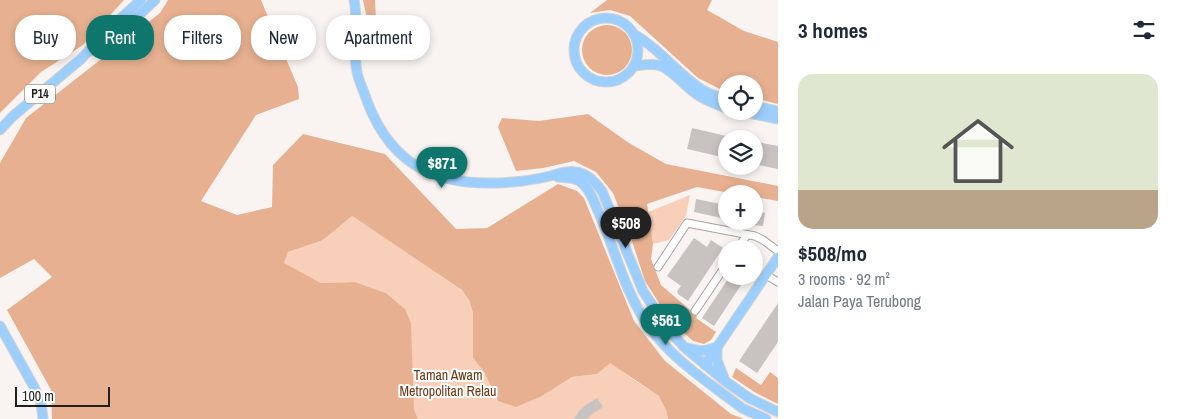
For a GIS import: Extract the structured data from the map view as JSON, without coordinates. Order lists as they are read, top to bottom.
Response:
{
  "streets": {
    "main road": ["P14"]
  },
  "parks": ["Taman Awam Metropolitan Relau"],
  "scale_bar": "100 m",
  "page": {
    "heading": "3 homes",
    "chip": [
      "Buy",
      "Rent",
      "Filters",
      "New",
      "Apartment"
    ],
    "list": [
      {
        "name": "$508/mo",
        "note": "3 rooms · 92 m² · Jalan Paya Terubong"
      }
    ],
    "map_buttons": ["+", "−"],
    "price": ["$871", "$508", "$561"],
    "scale": "100 m"
  }
}
